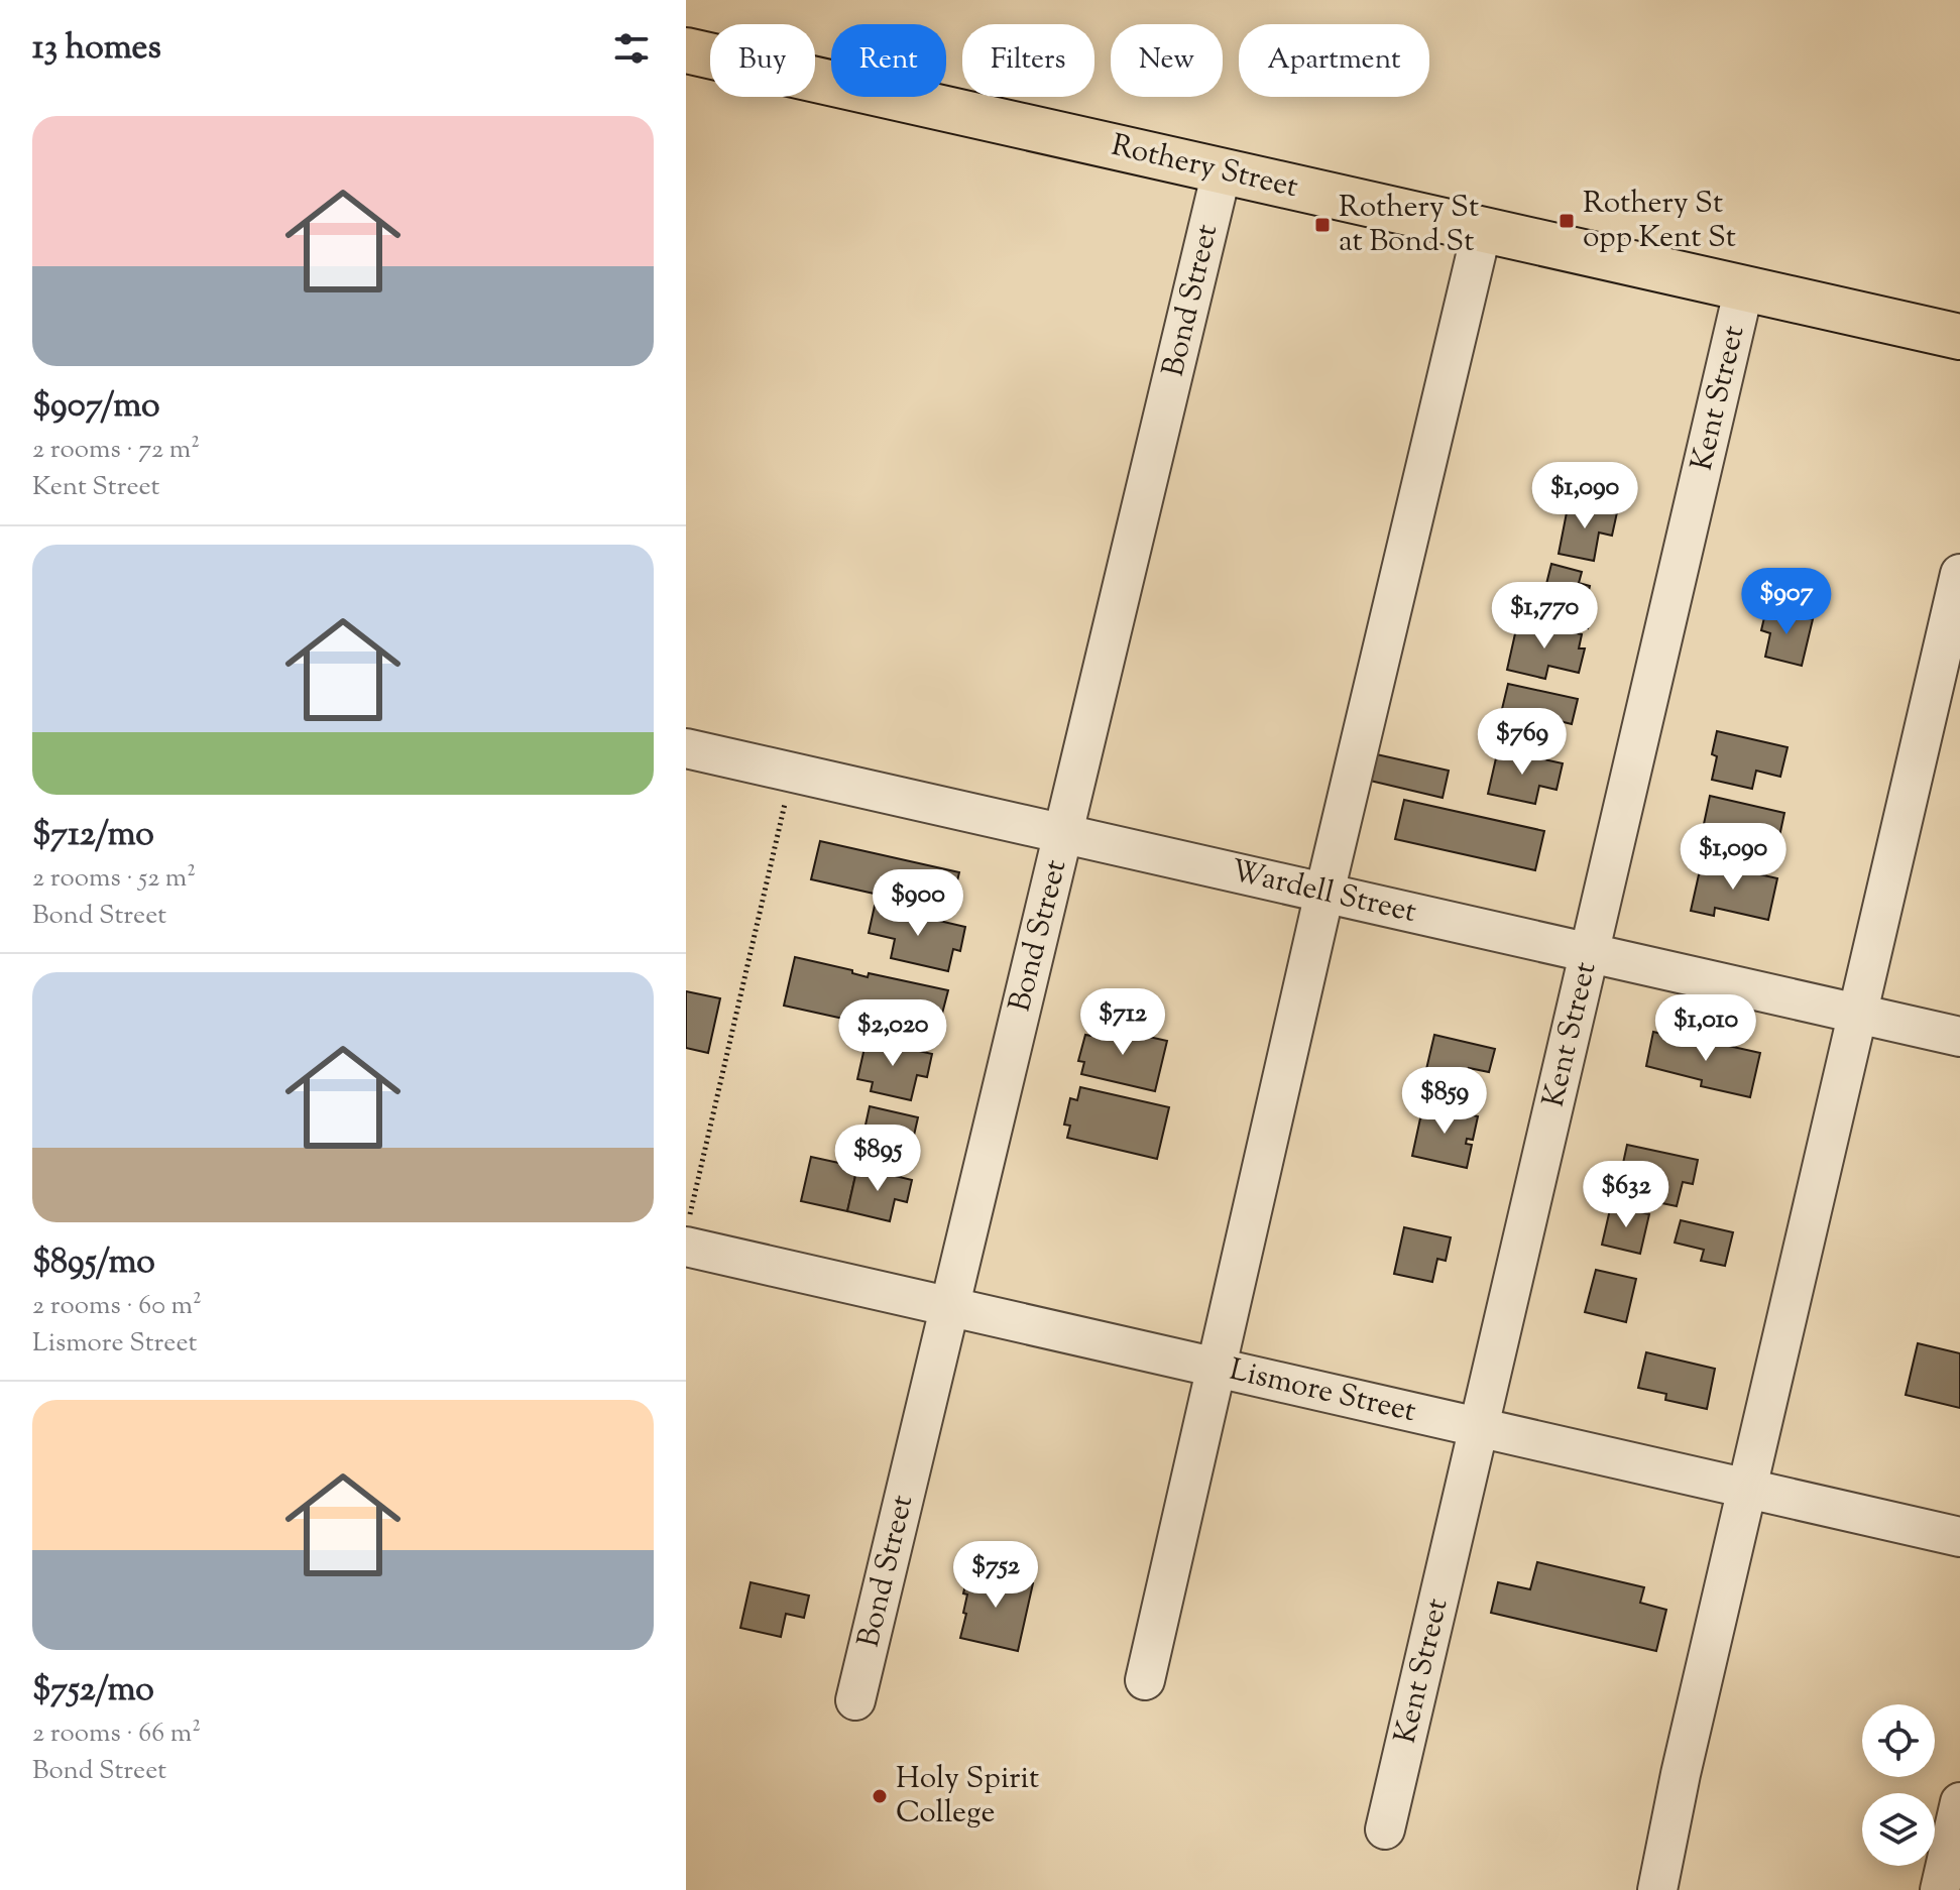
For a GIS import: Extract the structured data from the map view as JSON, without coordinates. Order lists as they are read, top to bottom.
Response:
{
  "streets": {
    "main road": ["Rothery Street"],
    "street": [
      "Bond Street",
      "Kent Street",
      "Wardell Street",
      "Lismore Street"
    ]
  },
  "crossings": [
    ["Rothery Street", "Bond Street"],
    ["Rothery Street", "Kent Street"],
    ["Bond Street", "Wardell Street"],
    ["Bond Street", "Lismore Street"],
    ["Kent Street", "Wardell Street"],
    ["Kent Street", "Lismore Street"]
  ],
  "places": {
    "transit": ["Rothery St opp Kent St", "Rothery St at Bond St"],
    "other": ["Holy Spirit College"]
  },
  "page": {
    "heading": "13 homes",
    "chip": [
      "Buy",
      "Rent",
      "Filters",
      "New",
      "Apartment"
    ],
    "list": [
      {
        "name": "$907/mo",
        "note": "2 rooms · 72 m² · Kent Street"
      },
      {
        "name": "$712/mo",
        "note": "2 rooms · 52 m² · Bond Street"
      },
      {
        "name": "$895/mo",
        "note": "2 rooms · 60 m² · Lismore Street"
      },
      {
        "name": "$752/mo",
        "note": "2 rooms · 66 m² · Bond Street"
      }
    ],
    "price": [
      "$1,090",
      "$907",
      "$1,770",
      "$769",
      "$1,090",
      "$900",
      "$712",
      "$1,010",
      "$2,020",
      "$859",
      "$895",
      "$632",
      "$752"
    ]
  }
}
